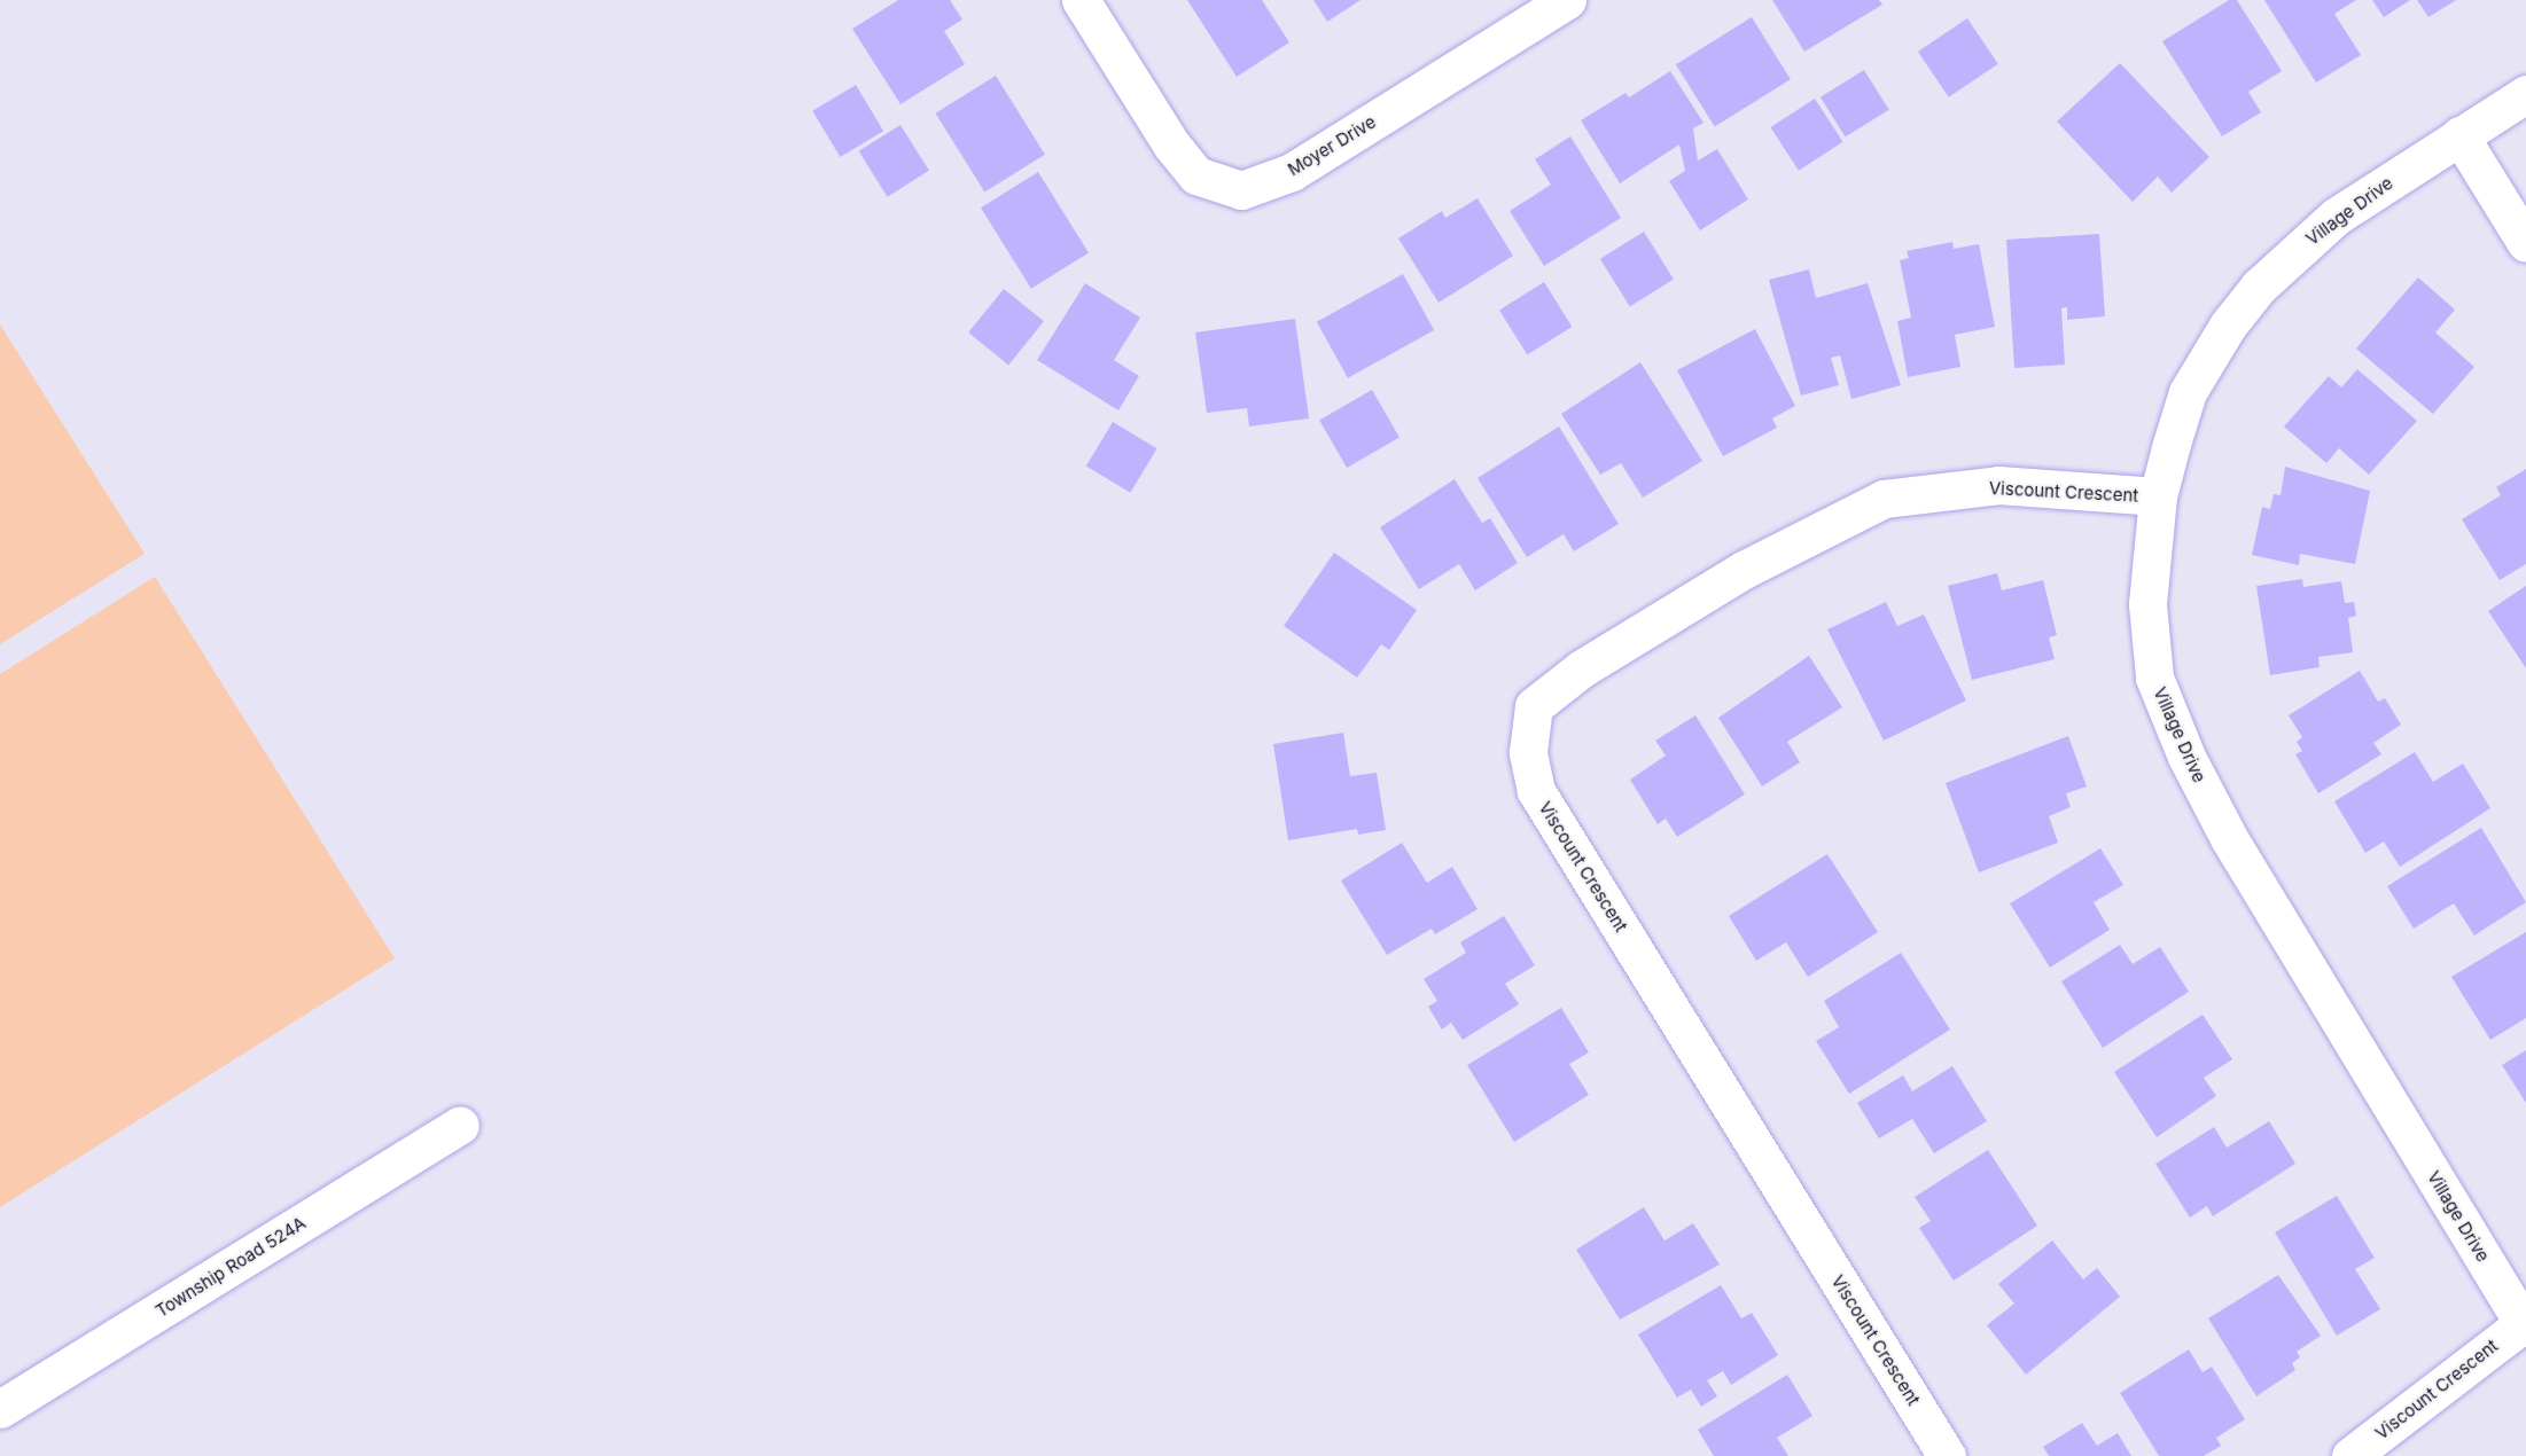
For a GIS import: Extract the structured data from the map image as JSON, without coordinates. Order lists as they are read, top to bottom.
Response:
{
  "streets": {
    "street": [
      "Moyer Drive",
      "Village Drive",
      "Viscount Crescent",
      "Township Road 524A"
    ]
  },
  "crossings": [
    ["Village Drive", "Viscount Crescent"]
  ]
}
